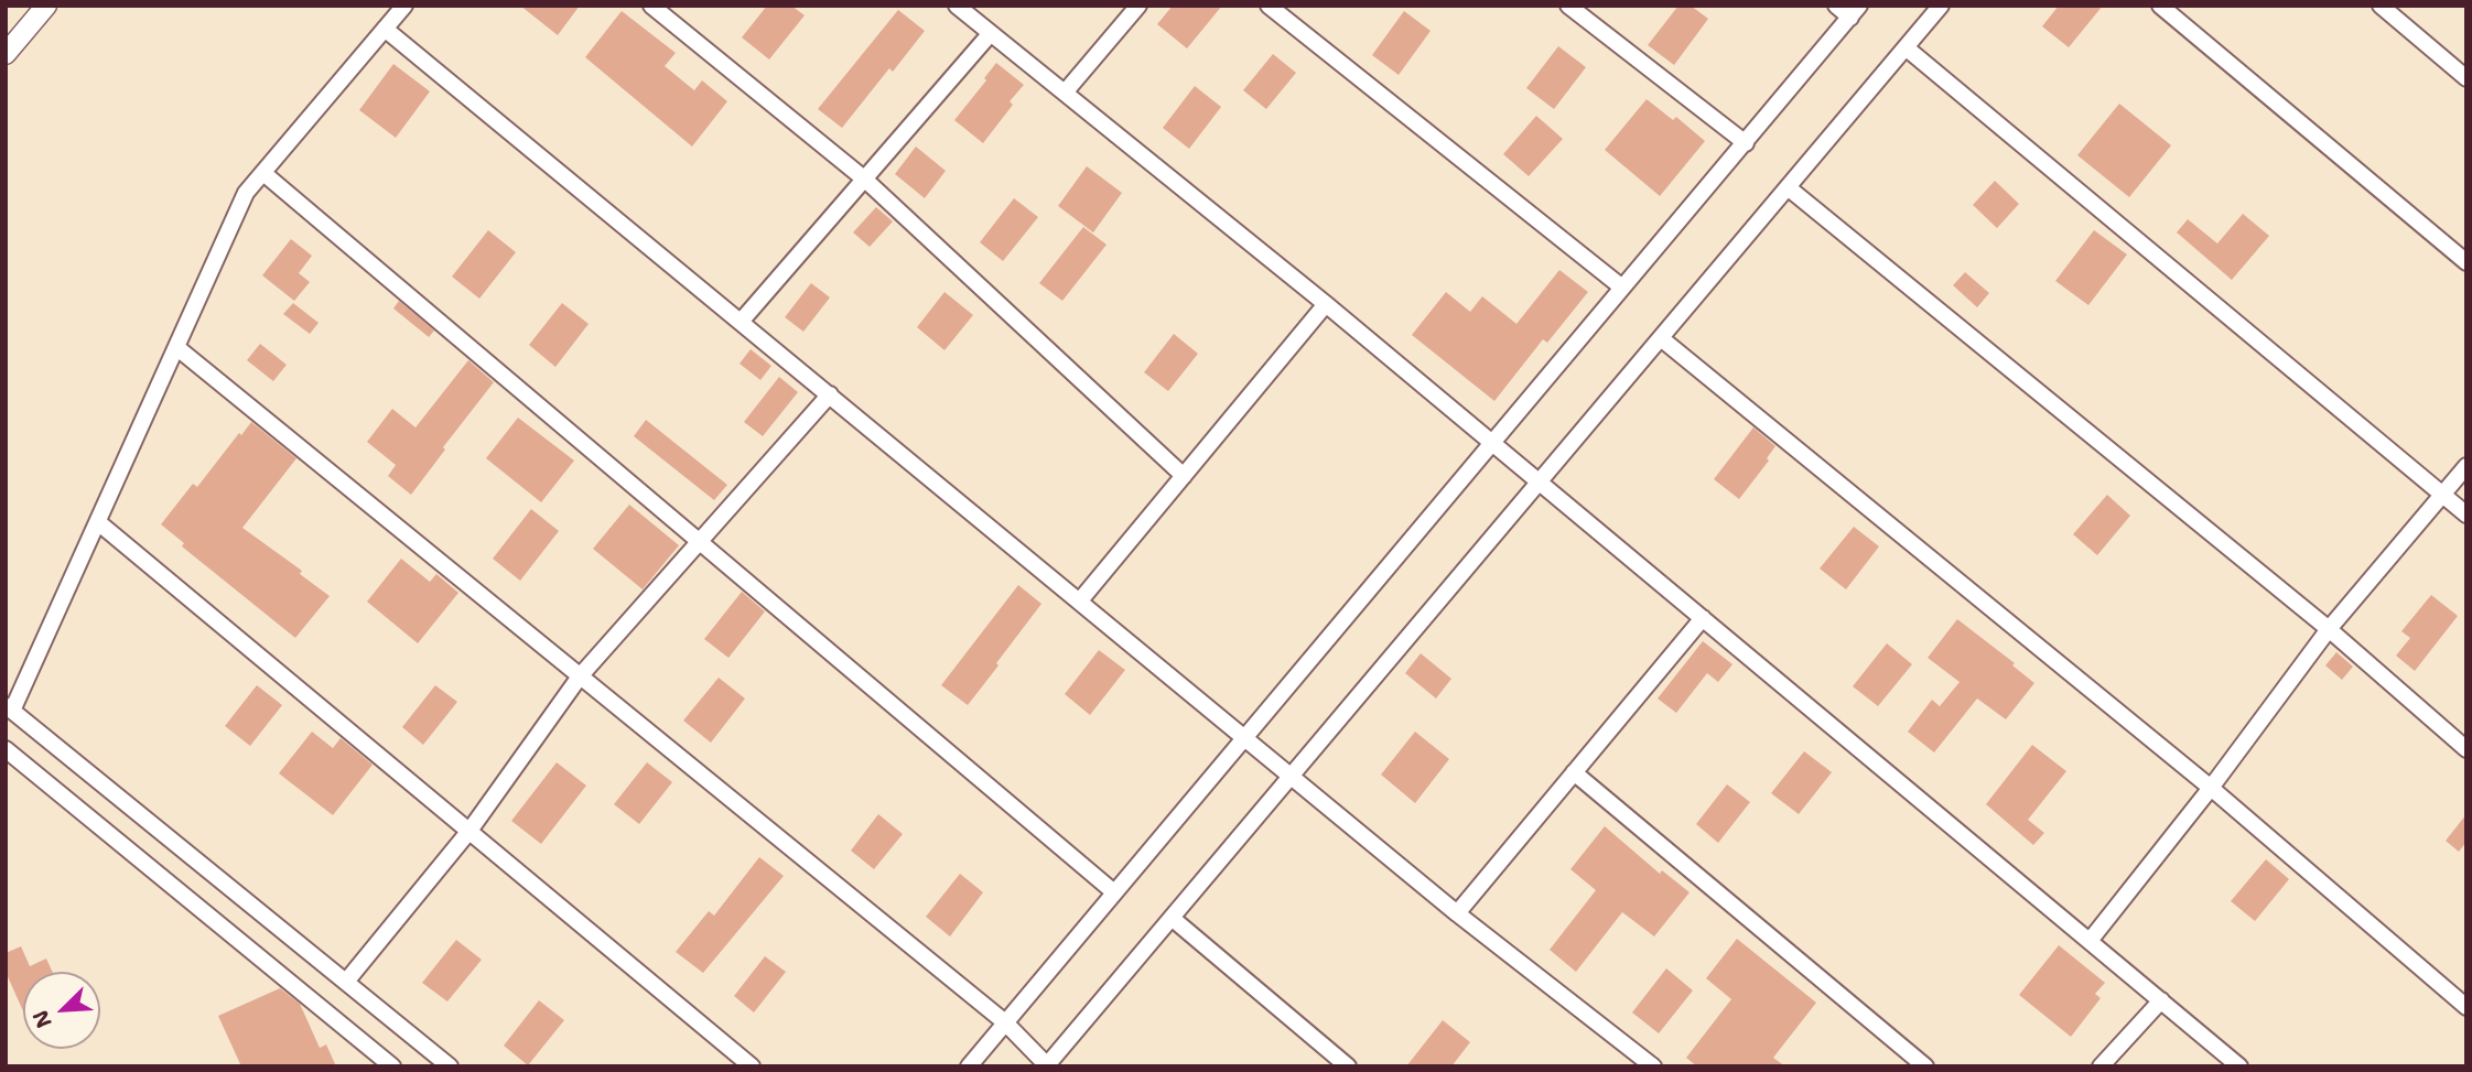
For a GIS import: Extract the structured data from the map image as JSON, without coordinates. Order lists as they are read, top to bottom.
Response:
{
  "north": "bottom left"
}
